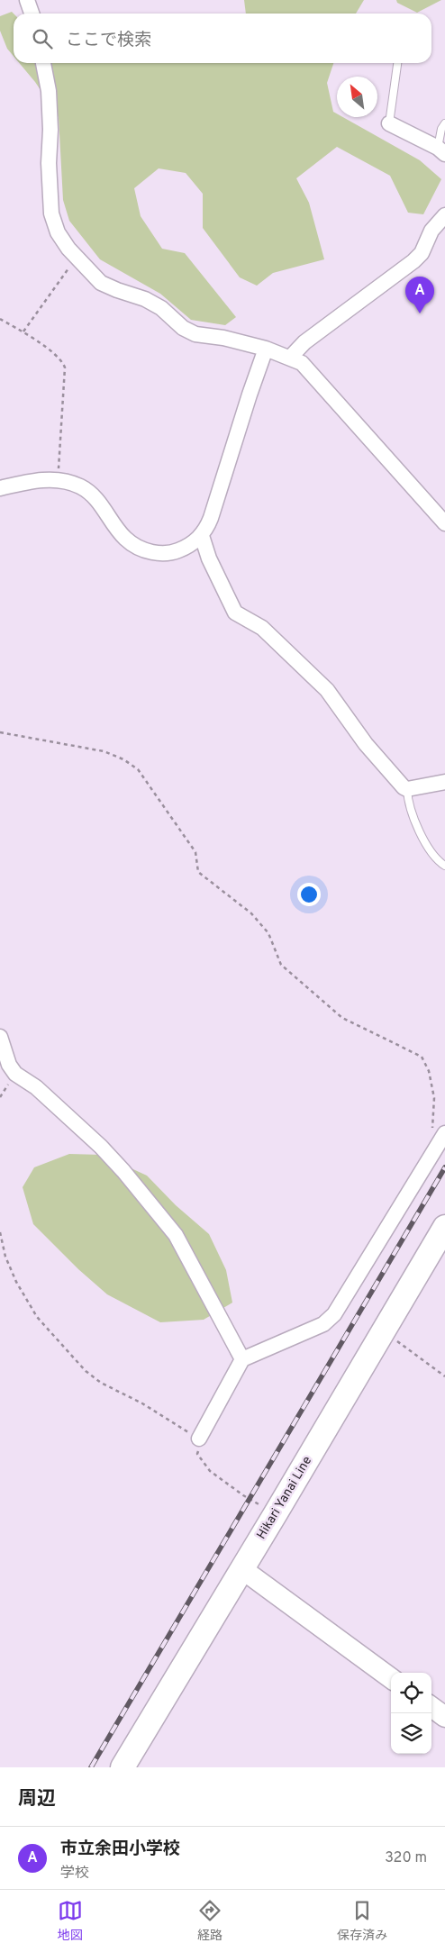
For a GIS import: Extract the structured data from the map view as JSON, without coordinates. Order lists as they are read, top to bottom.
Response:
{
  "streets": {
    "main road": ["Hikari Yanai Line"]
  },
  "north": "top left",
  "page": {
    "search": "ここで検索",
    "pins": "A",
    "heading": "周辺",
    "list": [
      {
        "mark": "A",
        "name": "市立余田小学校",
        "note": "学校",
        "value": "320 m"
      }
    ],
    "nav": ["地図", "経路", "保存済み"]
  }
}
